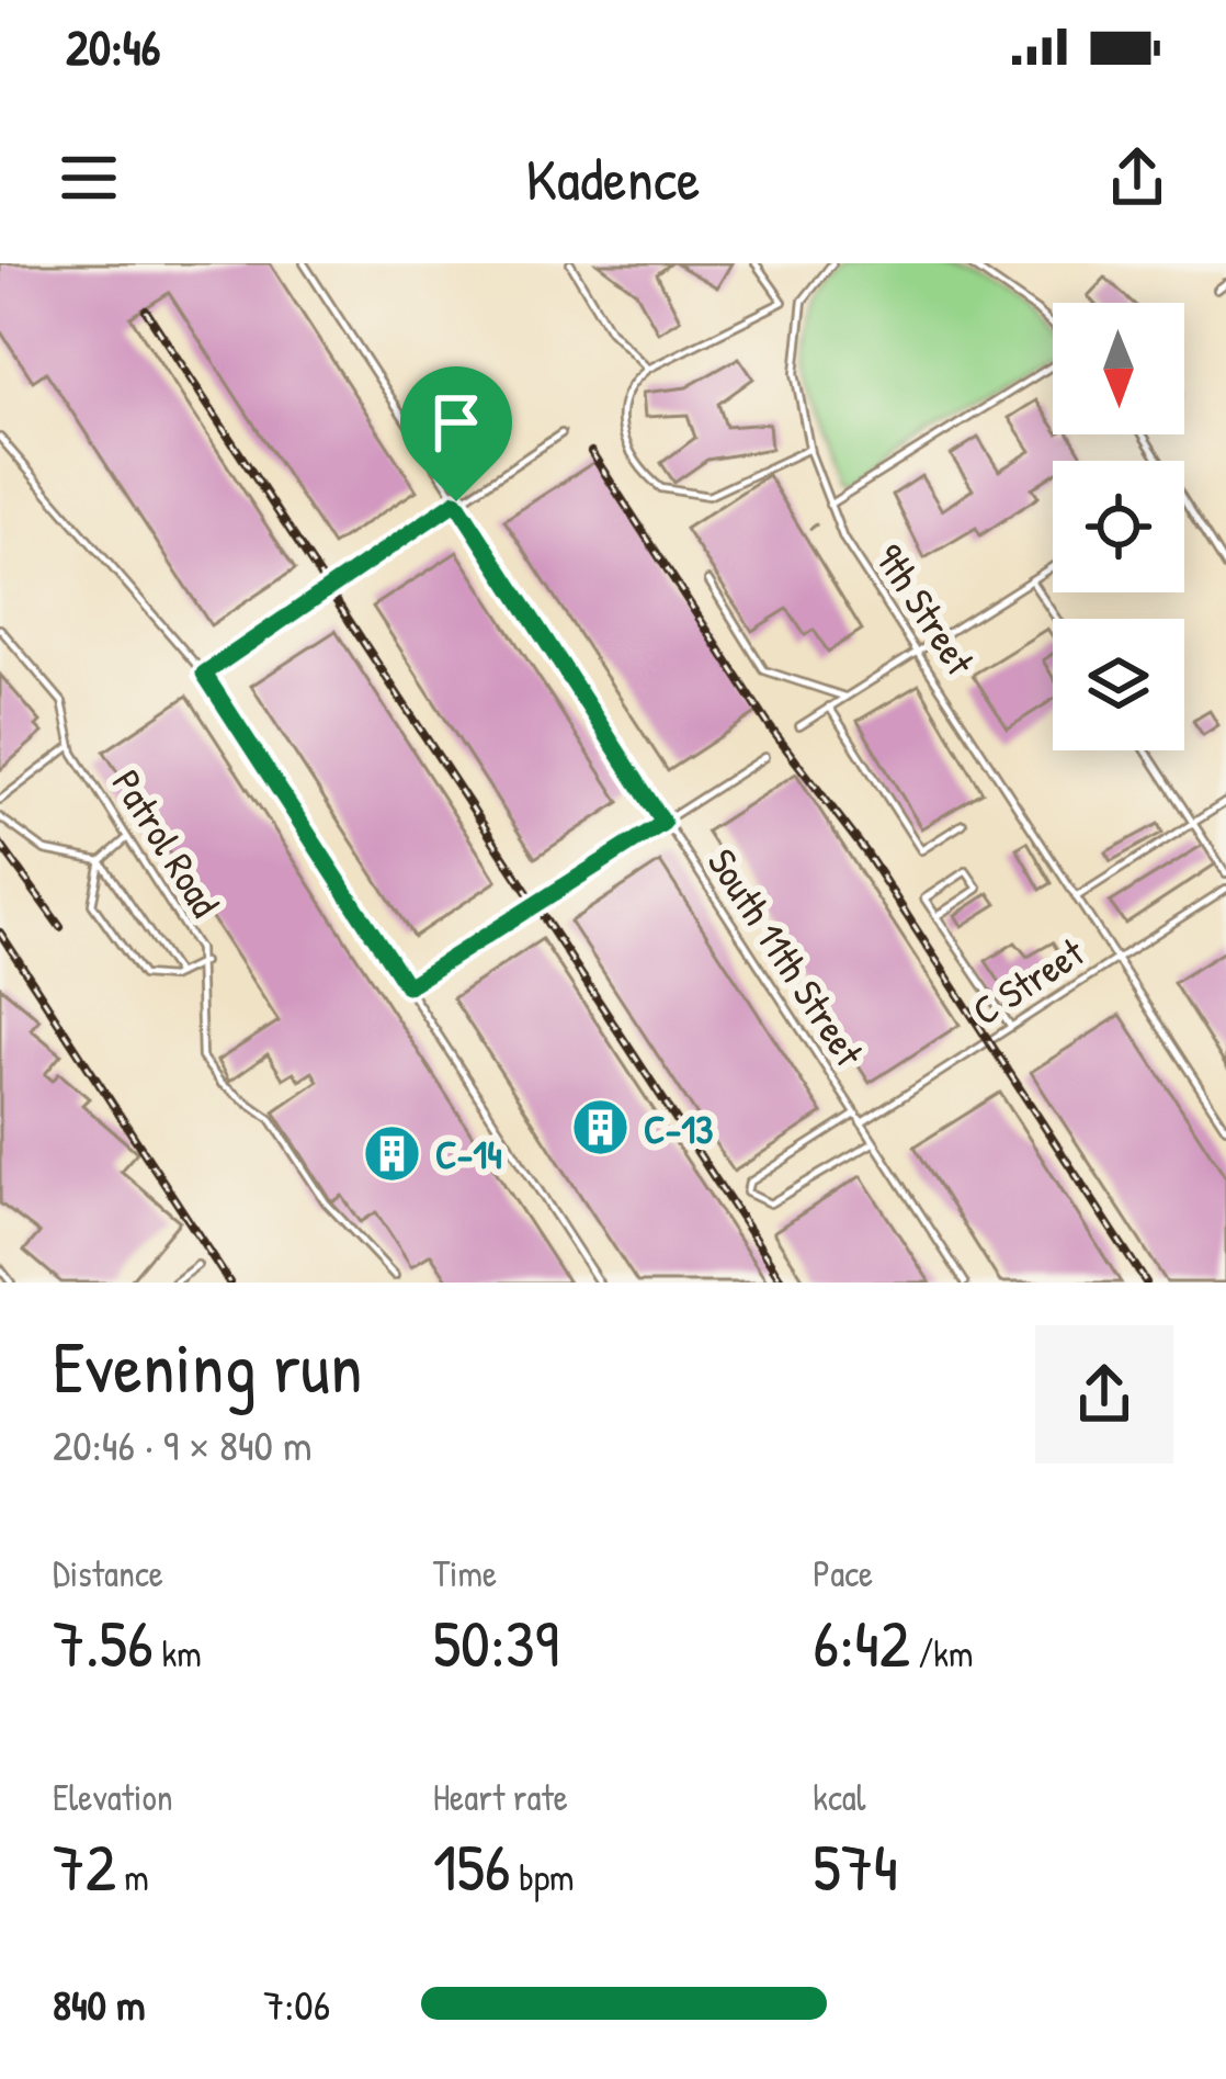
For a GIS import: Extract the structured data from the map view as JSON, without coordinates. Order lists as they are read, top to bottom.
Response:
{
  "streets": {
    "lane": [
      "9th Street",
      "Patrol Road",
      "South 11th Street",
      "C Street"
    ]
  },
  "crossings": [
    ["9th Street", "C Street"],
    ["South 11th Street", "C Street"]
  ],
  "places": {
    "building": ["C-13", "C-14"]
  },
  "north": "bottom",
  "page": {
    "status": "20:46",
    "header": "Kadence",
    "heading": ["Evening run", "20:46 · 9 × 840 m"],
    "stats": [
      ["Distance", "7.56 km"],
      ["Time", "50:39"],
      ["Pace", "6:42 /km"],
      ["Elevation", "72 m"],
      ["Heart rate", "156 bpm"],
      ["kcal", "574"]
    ],
    "list": [
      {
        "name": "840 m",
        "note": "7:06"
      }
    ]
  }
}
